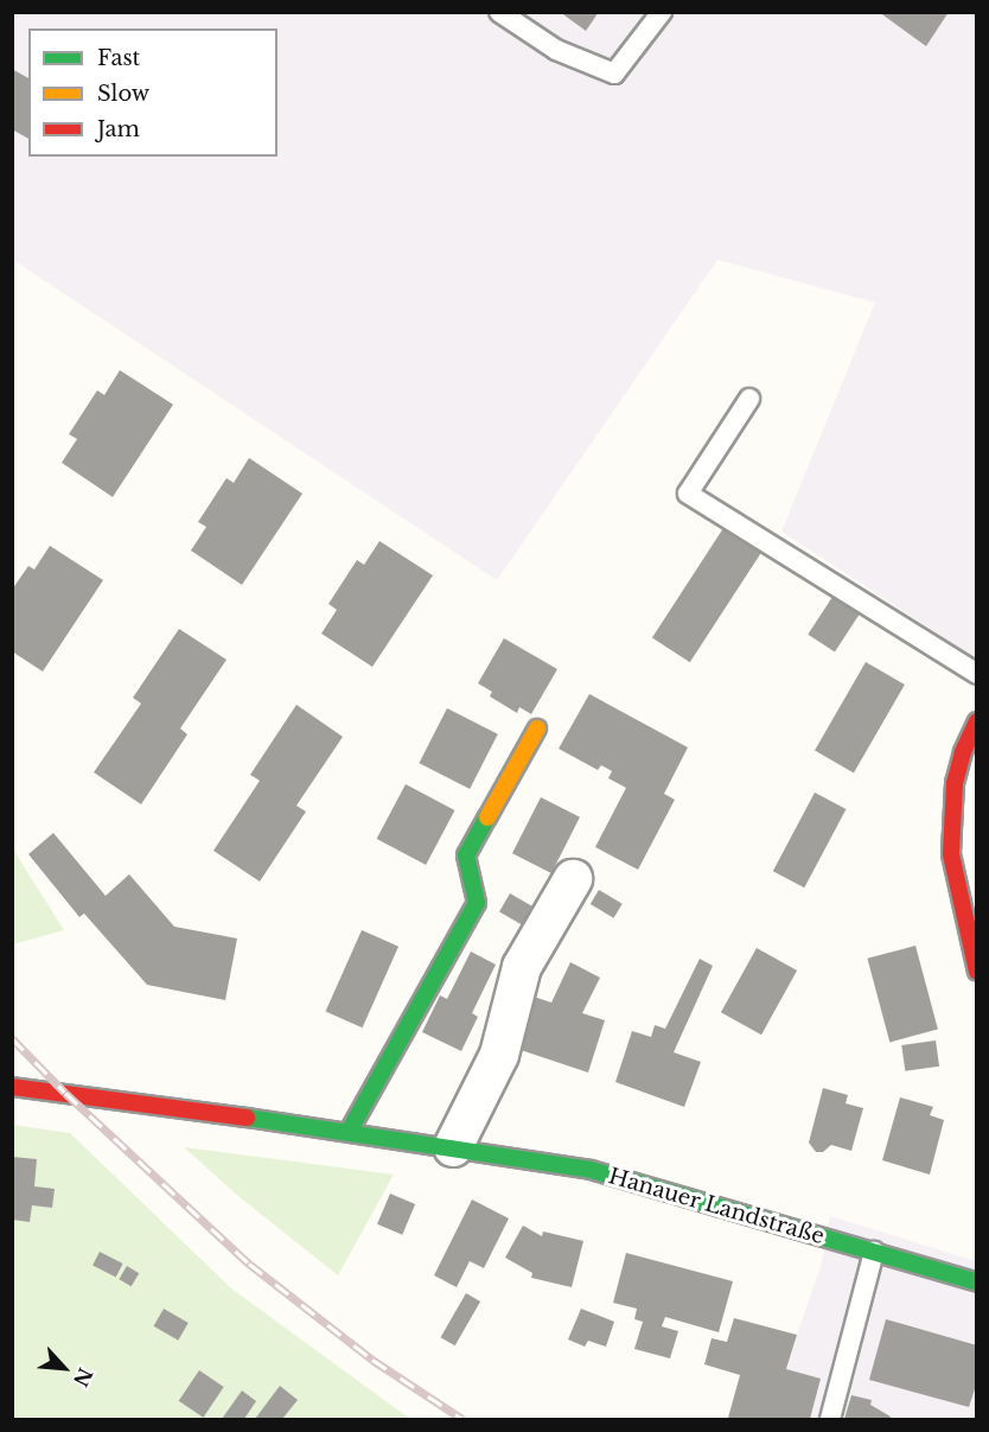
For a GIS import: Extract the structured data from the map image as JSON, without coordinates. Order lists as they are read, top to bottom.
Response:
{
  "streets": {
    "street": ["Hanauer Landstraße"]
  },
  "legend": ["Fast", "Slow", "Jam"],
  "north": "bottom right"
}
